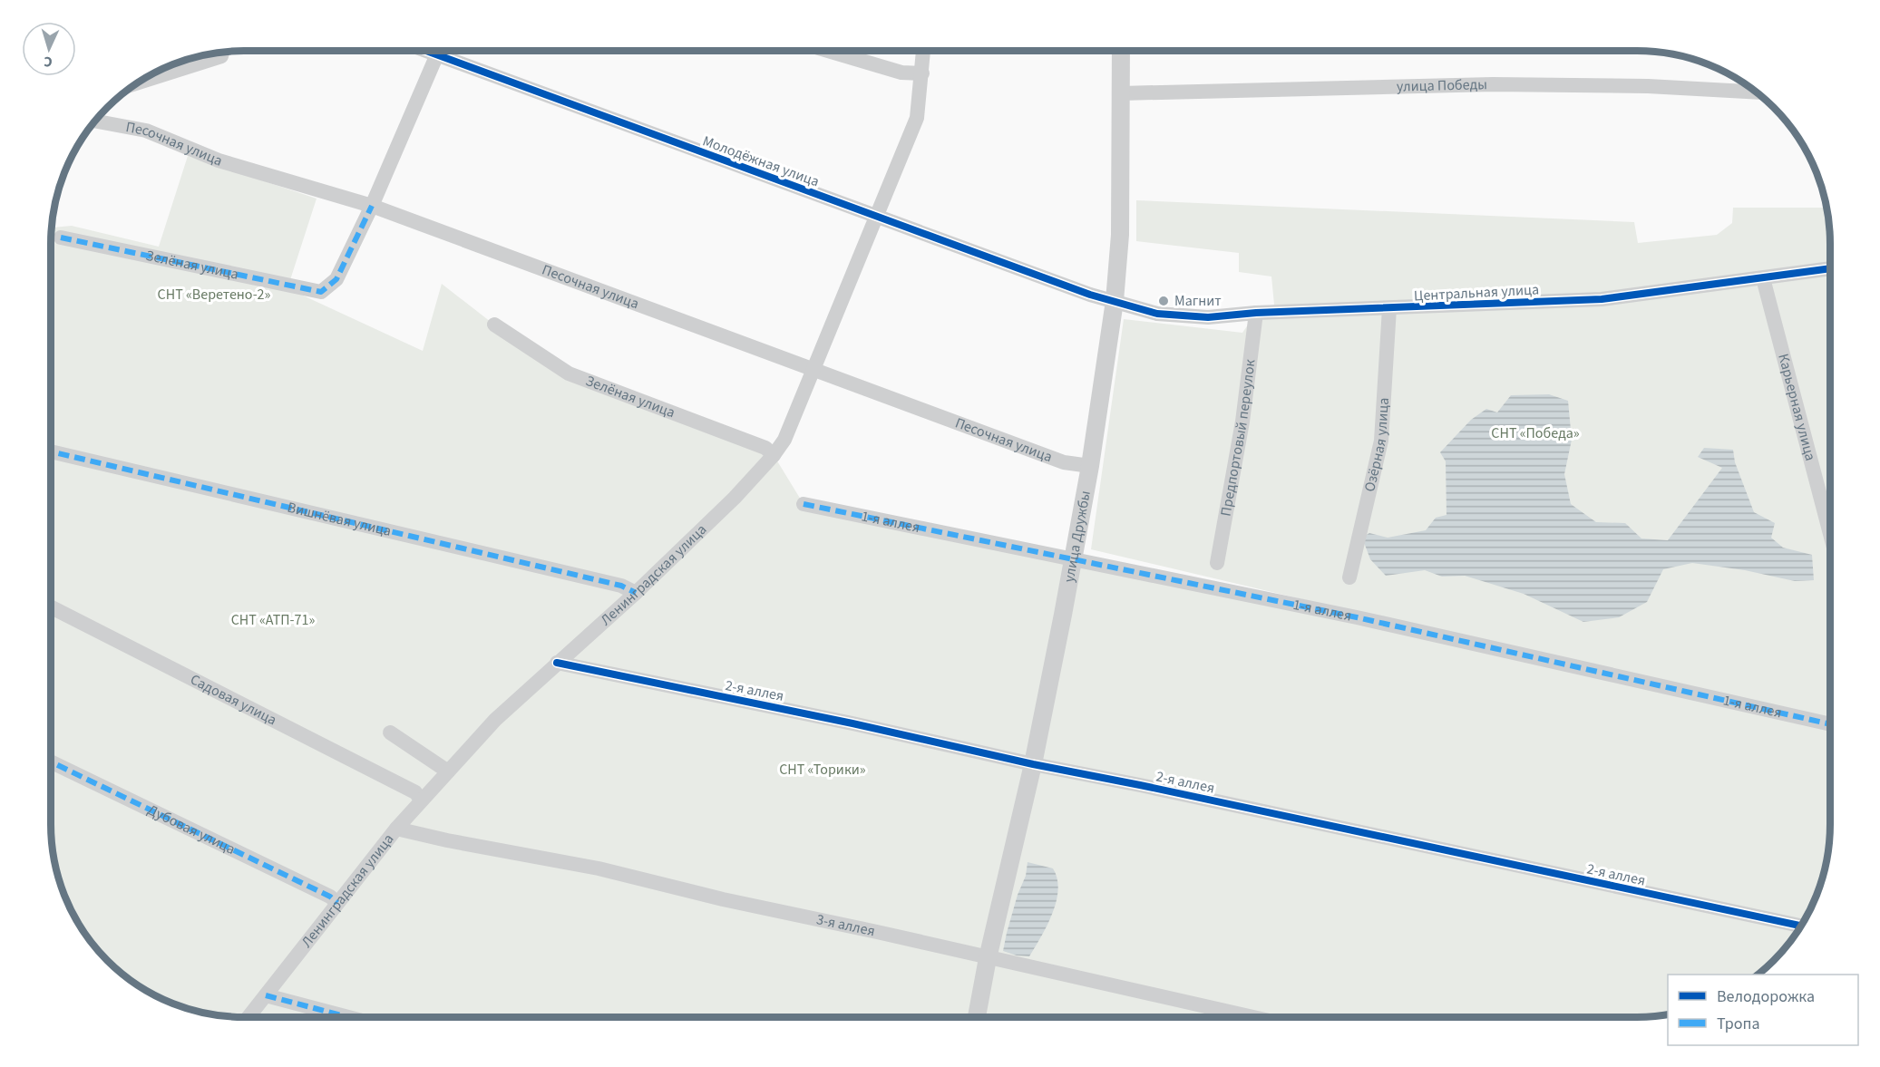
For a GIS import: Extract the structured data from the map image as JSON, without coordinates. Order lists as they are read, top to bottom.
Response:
{
  "streets": {
    "street": [
      "улица Победы",
      "Песочная улица",
      "Молодёжная улица",
      "Зелёная улица",
      "Центральная улица",
      "Карьерная улица",
      "Предпортовый переулок",
      "Озёрная улица",
      "Вишнёвая улица",
      "1-я аллея",
      "улица Дружбы",
      "Ленинградская улица",
      "2-я аллея",
      "Садовая улица",
      "Дубовая улица",
      "3-я аллея"
    ]
  },
  "crossings": [
    ["улица Победы", "улица Дружбы"],
    ["Песочная улица", "Зелёная улица"],
    ["Песочная улица", "улица Дружбы"],
    ["Песочная улица", "Ленинградская улица"],
    ["Молодёжная улица", "Центральная улица"],
    ["Молодёжная улица", "улица Дружбы"],
    ["Молодёжная улица", "Ленинградская улица"],
    ["Зелёная улица", "Ленинградская улица"],
    ["Центральная улица", "Карьерная улица"],
    ["Центральная улица", "Предпортовый переулок"],
    ["Центральная улица", "Озёрная улица"],
    ["Центральная улица", "улица Дружбы"],
    ["Вишнёвая улица", "Ленинградская улица"],
    ["1-я аллея", "улица Дружбы"],
    ["улица Дружбы", "2-я аллея"],
    ["улица Дружбы", "3-я аллея"],
    ["Ленинградская улица", "2-я аллея"],
    ["Ленинградская улица", "Садовая улица"],
    ["Ленинградская улица", "Дубовая улица"],
    ["Ленинградская улица", "3-я аллея"]
  ],
  "parks": [
    "СНТ «Веретено-2»",
    "СНТ «Победа»",
    "СНТ «АТП-71»",
    "СНТ «Торики»"
  ],
  "places": ["Магнит"],
  "legend": ["Велодорожка", "Тропа"],
  "north": "bottom"
}
